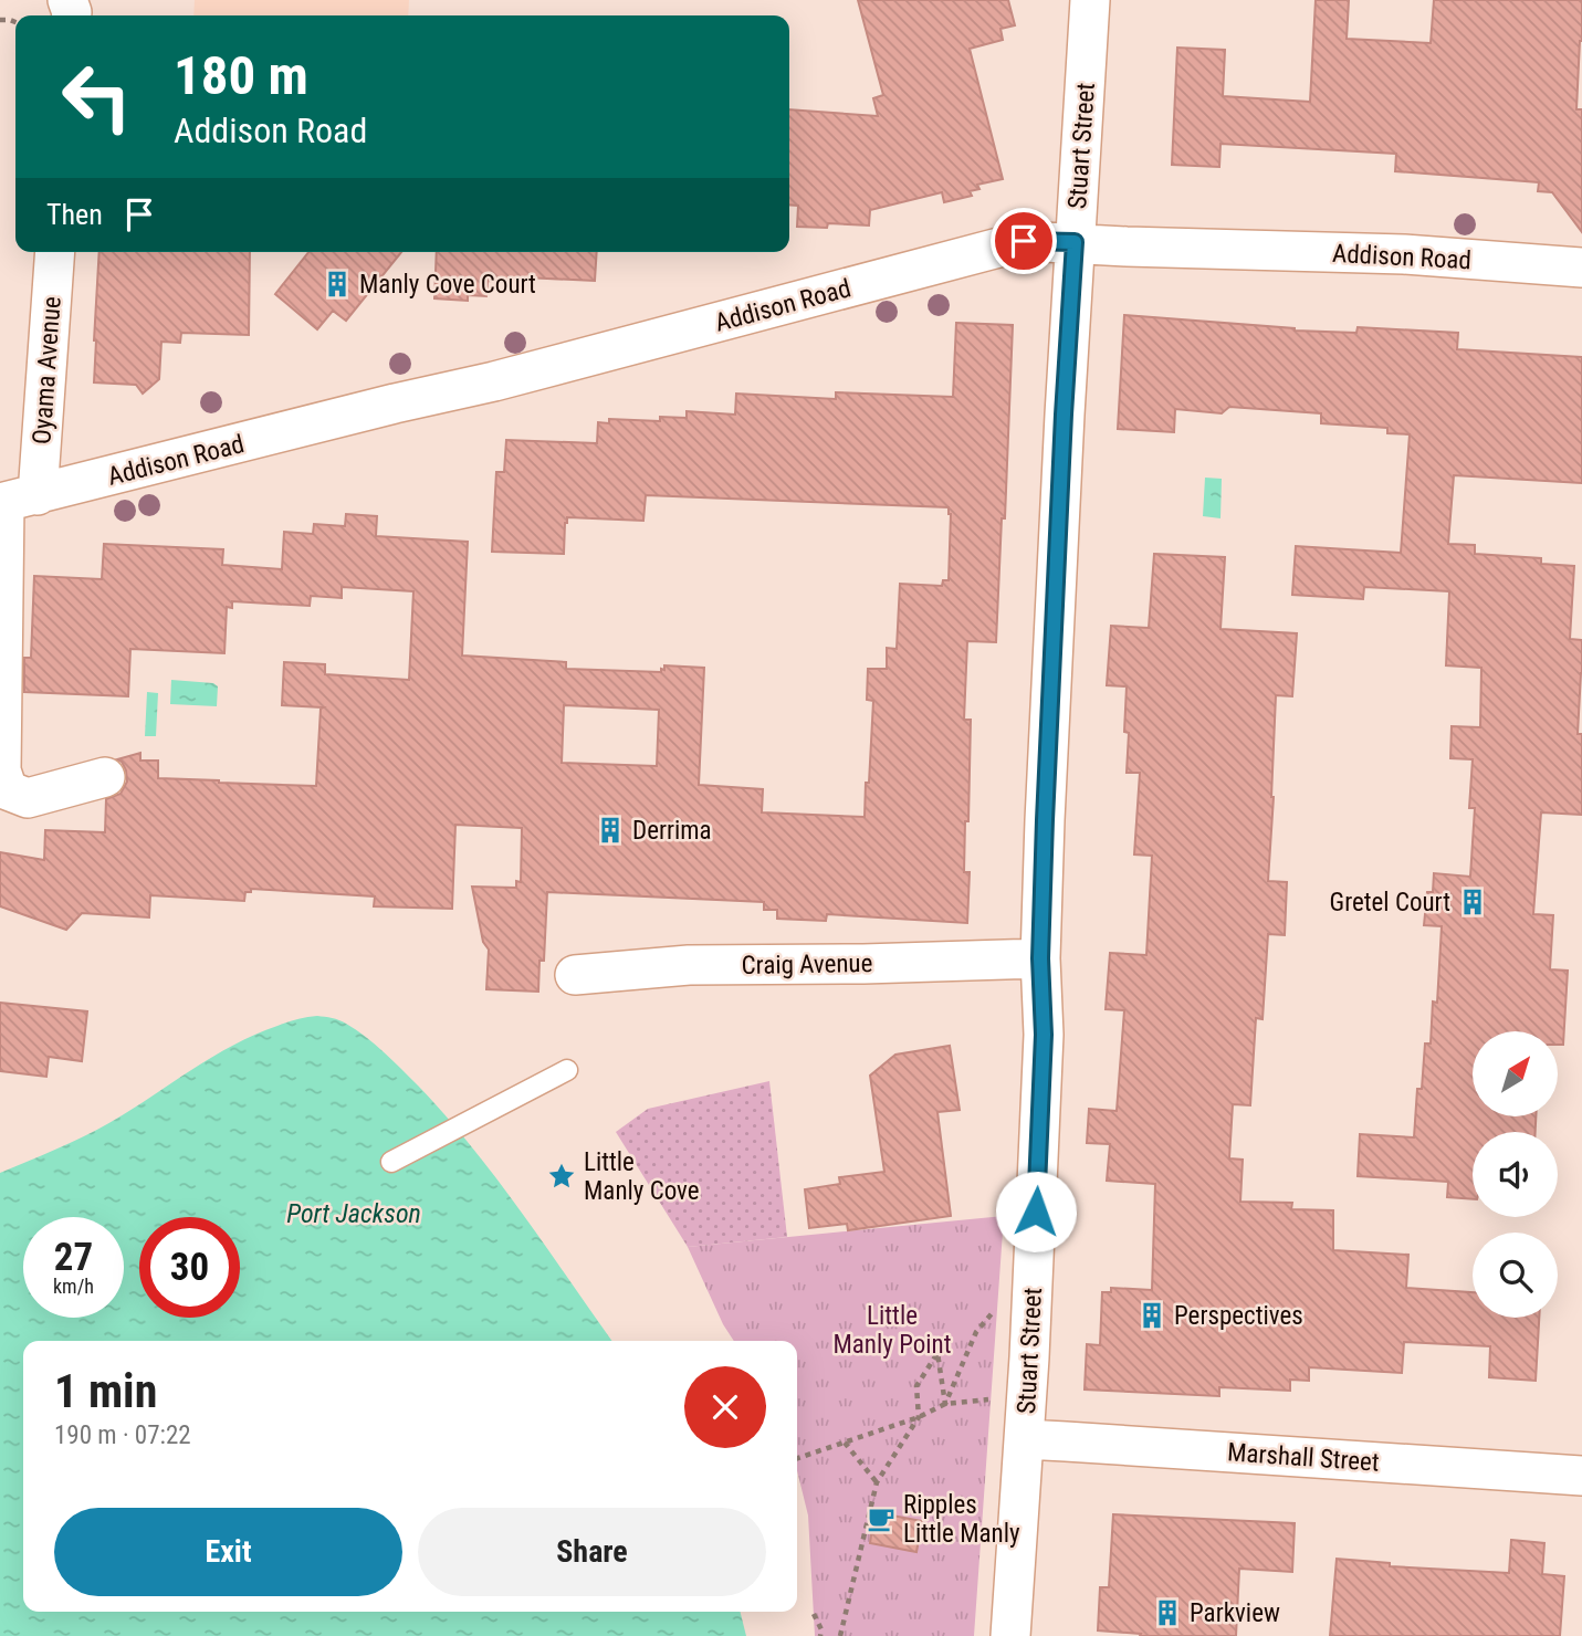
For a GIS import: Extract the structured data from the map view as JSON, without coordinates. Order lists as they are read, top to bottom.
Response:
{
  "streets": {
    "street": [
      "Stuart Street",
      "Addison Road",
      "Oyama Avenue",
      "Craig Avenue",
      "Marshall Street"
    ]
  },
  "crossings": [
    ["Stuart Street", "Addison Road"],
    ["Stuart Street", "Craig Avenue"],
    ["Stuart Street", "Marshall Street"],
    ["Addison Road", "Oyama Avenue"]
  ],
  "water": ["Port Jackson"],
  "parks": ["Little Manly Point"],
  "places": {
    "building": [
      "Manly Cove Court",
      "Derrima",
      "Gretel Court",
      "Perspectives",
      "Parkview"
    ],
    "place": ["Little Manly Cove"],
    "cafe": ["Ripples Little Manly"]
  },
  "north": "top right",
  "page": {
    "turn": ["180 m", "Addison Road"],
    "then": "Then",
    "speed": "27 km/h",
    "limit": "30",
    "heading": ["1 min", "190 m · 07:22"],
    "buttons": ["Exit", "Share"]
  }
}
